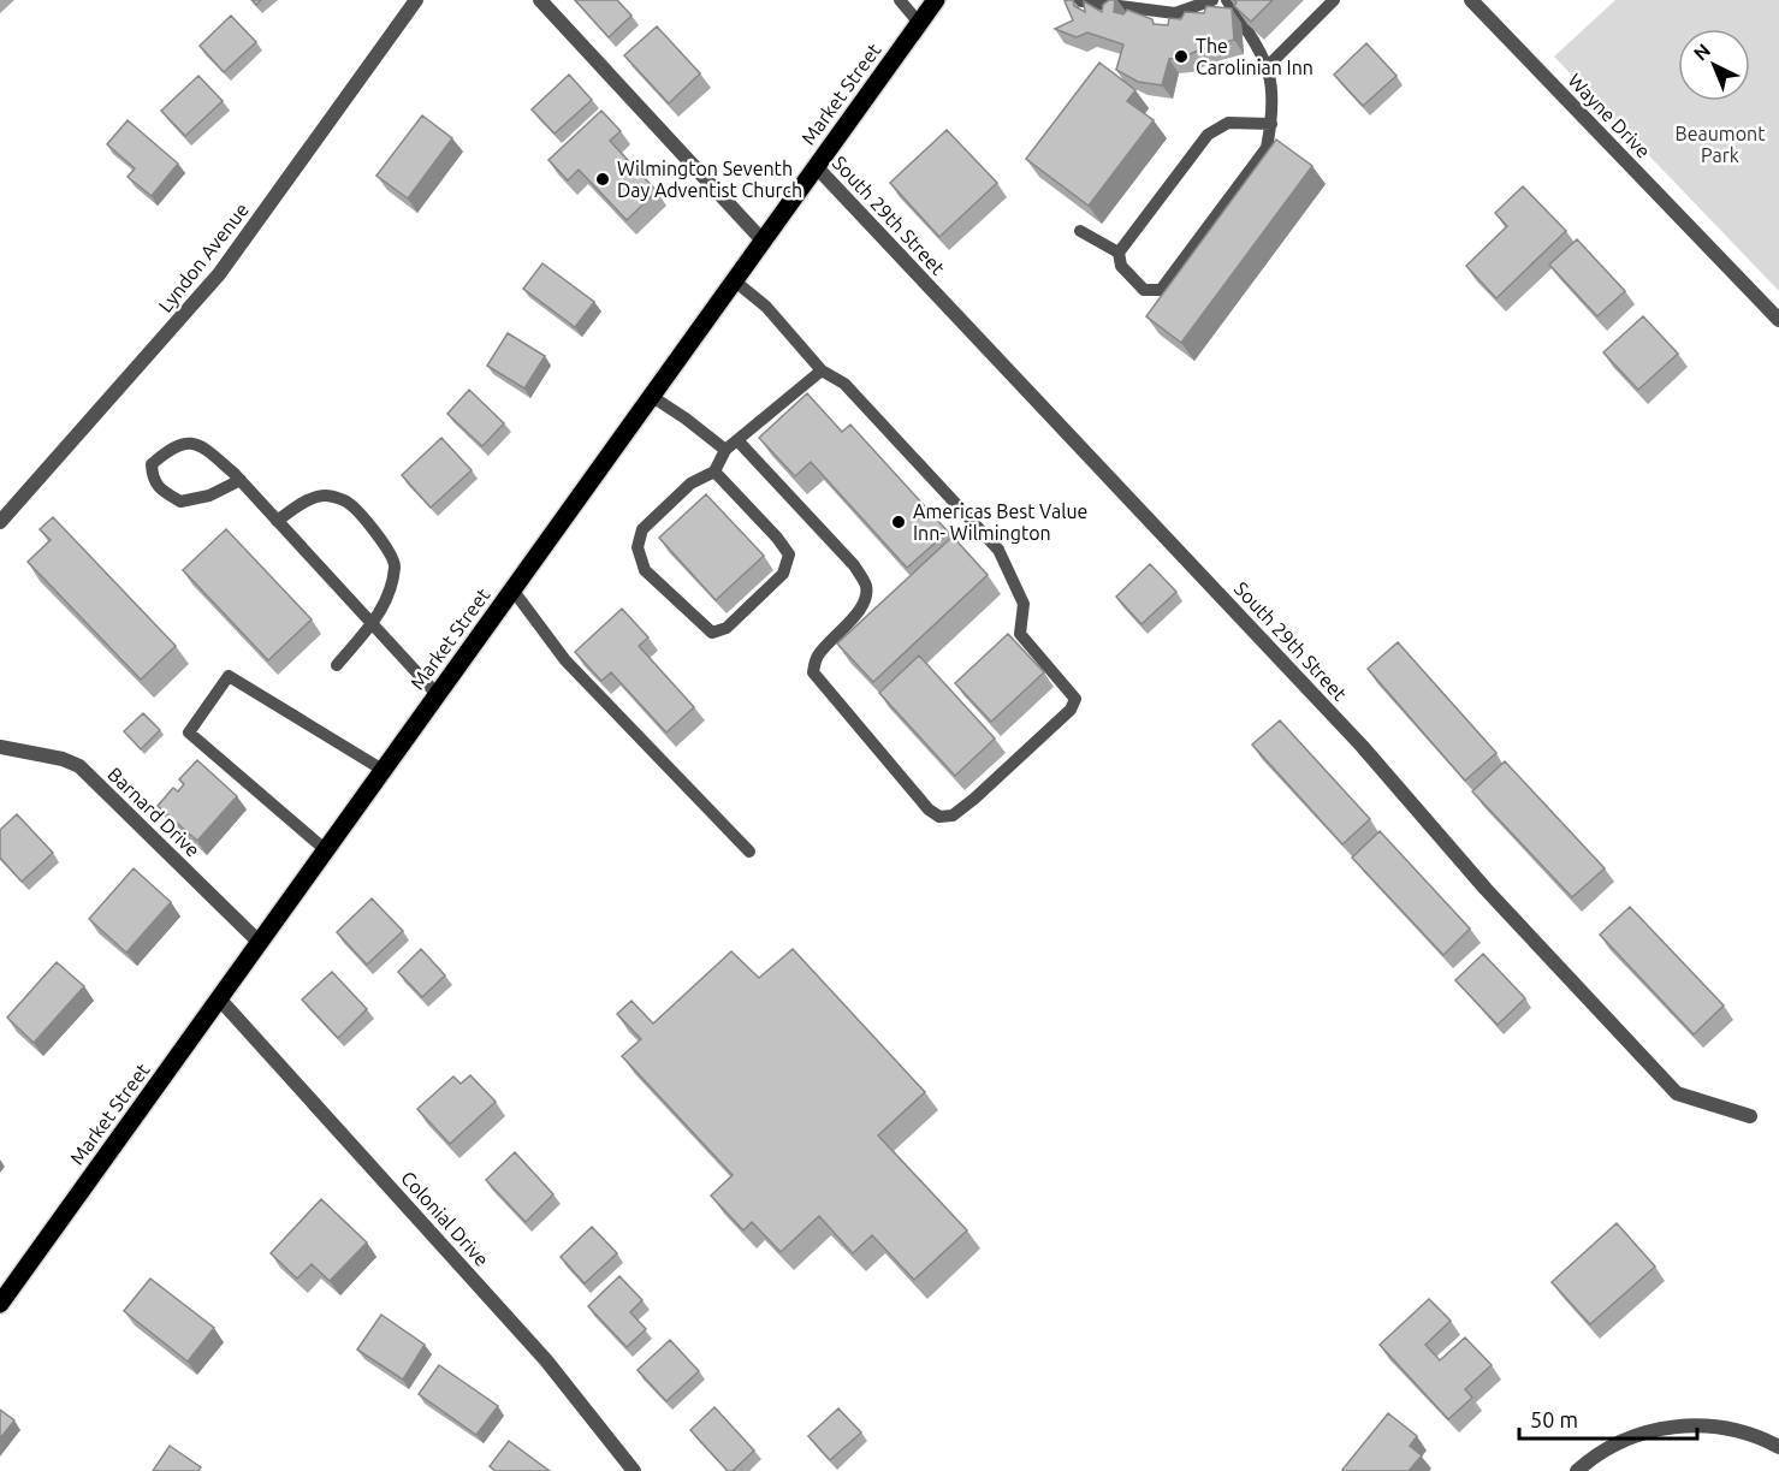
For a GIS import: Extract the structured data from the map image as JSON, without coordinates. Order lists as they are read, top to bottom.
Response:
{
  "streets": {
    "main road": ["Market Street"],
    "street": [
      "Wayne Drive",
      "South 29th Street",
      "Lyndon Avenue",
      "Barnard Drive",
      "Colonial Drive"
    ]
  },
  "crossings": [
    ["Market Street", "South 29th Street"],
    ["Market Street", "Barnard Drive"],
    ["Market Street", "Colonial Drive"]
  ],
  "parks": ["Beaumont Park"],
  "places": ["The Carolinian Inn", "Wilmington Seventh Day Adventist Church", "Americas Best Value Inn- Wilmington"],
  "scale_bar": "50 m",
  "north": "top left"
}
